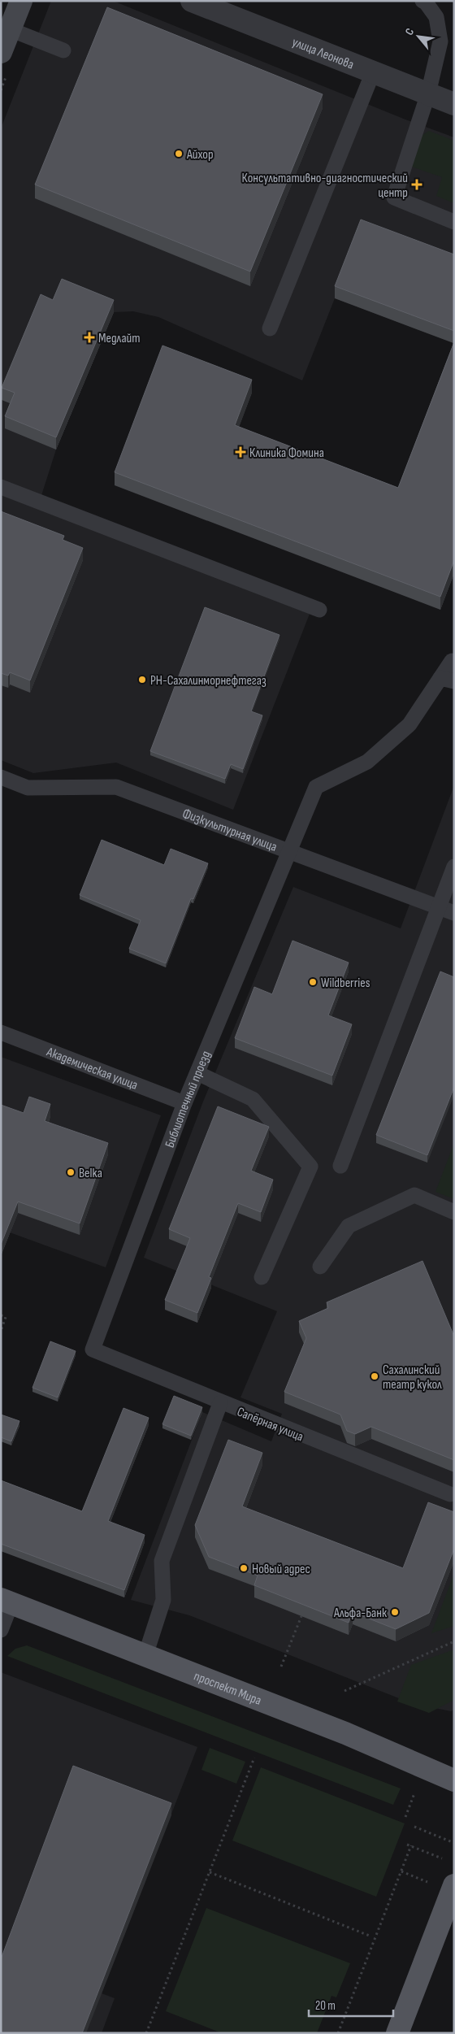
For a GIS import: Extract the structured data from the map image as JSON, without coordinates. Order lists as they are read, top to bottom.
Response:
{
  "streets": {
    "main road": ["проспект Мира"],
    "street": ["улица Леонова"],
    "lane": [
      "Физкультурная улица",
      "Академическая улица",
      "Библиотечный проезд",
      "Сапёрная улица"
    ]
  },
  "crossings": [
    ["Физкультурная улица", "Библиотечный проезд"],
    ["Академическая улица", "Библиотечный проезд"],
    ["Библиотечный проезд", "Сапёрная улица"]
  ],
  "places": {
    "other": [
      "Айхор",
      "РН-Сахалинморнефтегаз",
      "Wildberries",
      "Belka",
      "Сахалинский театр кукол",
      "Новый адрес",
      "Альфа-Банк"
    ],
    "health": ["Консультативно-диагностический центр", "Медлайт", "Клиника Фомина"]
  },
  "scale_bar": "20 m",
  "north": "top left"
}
